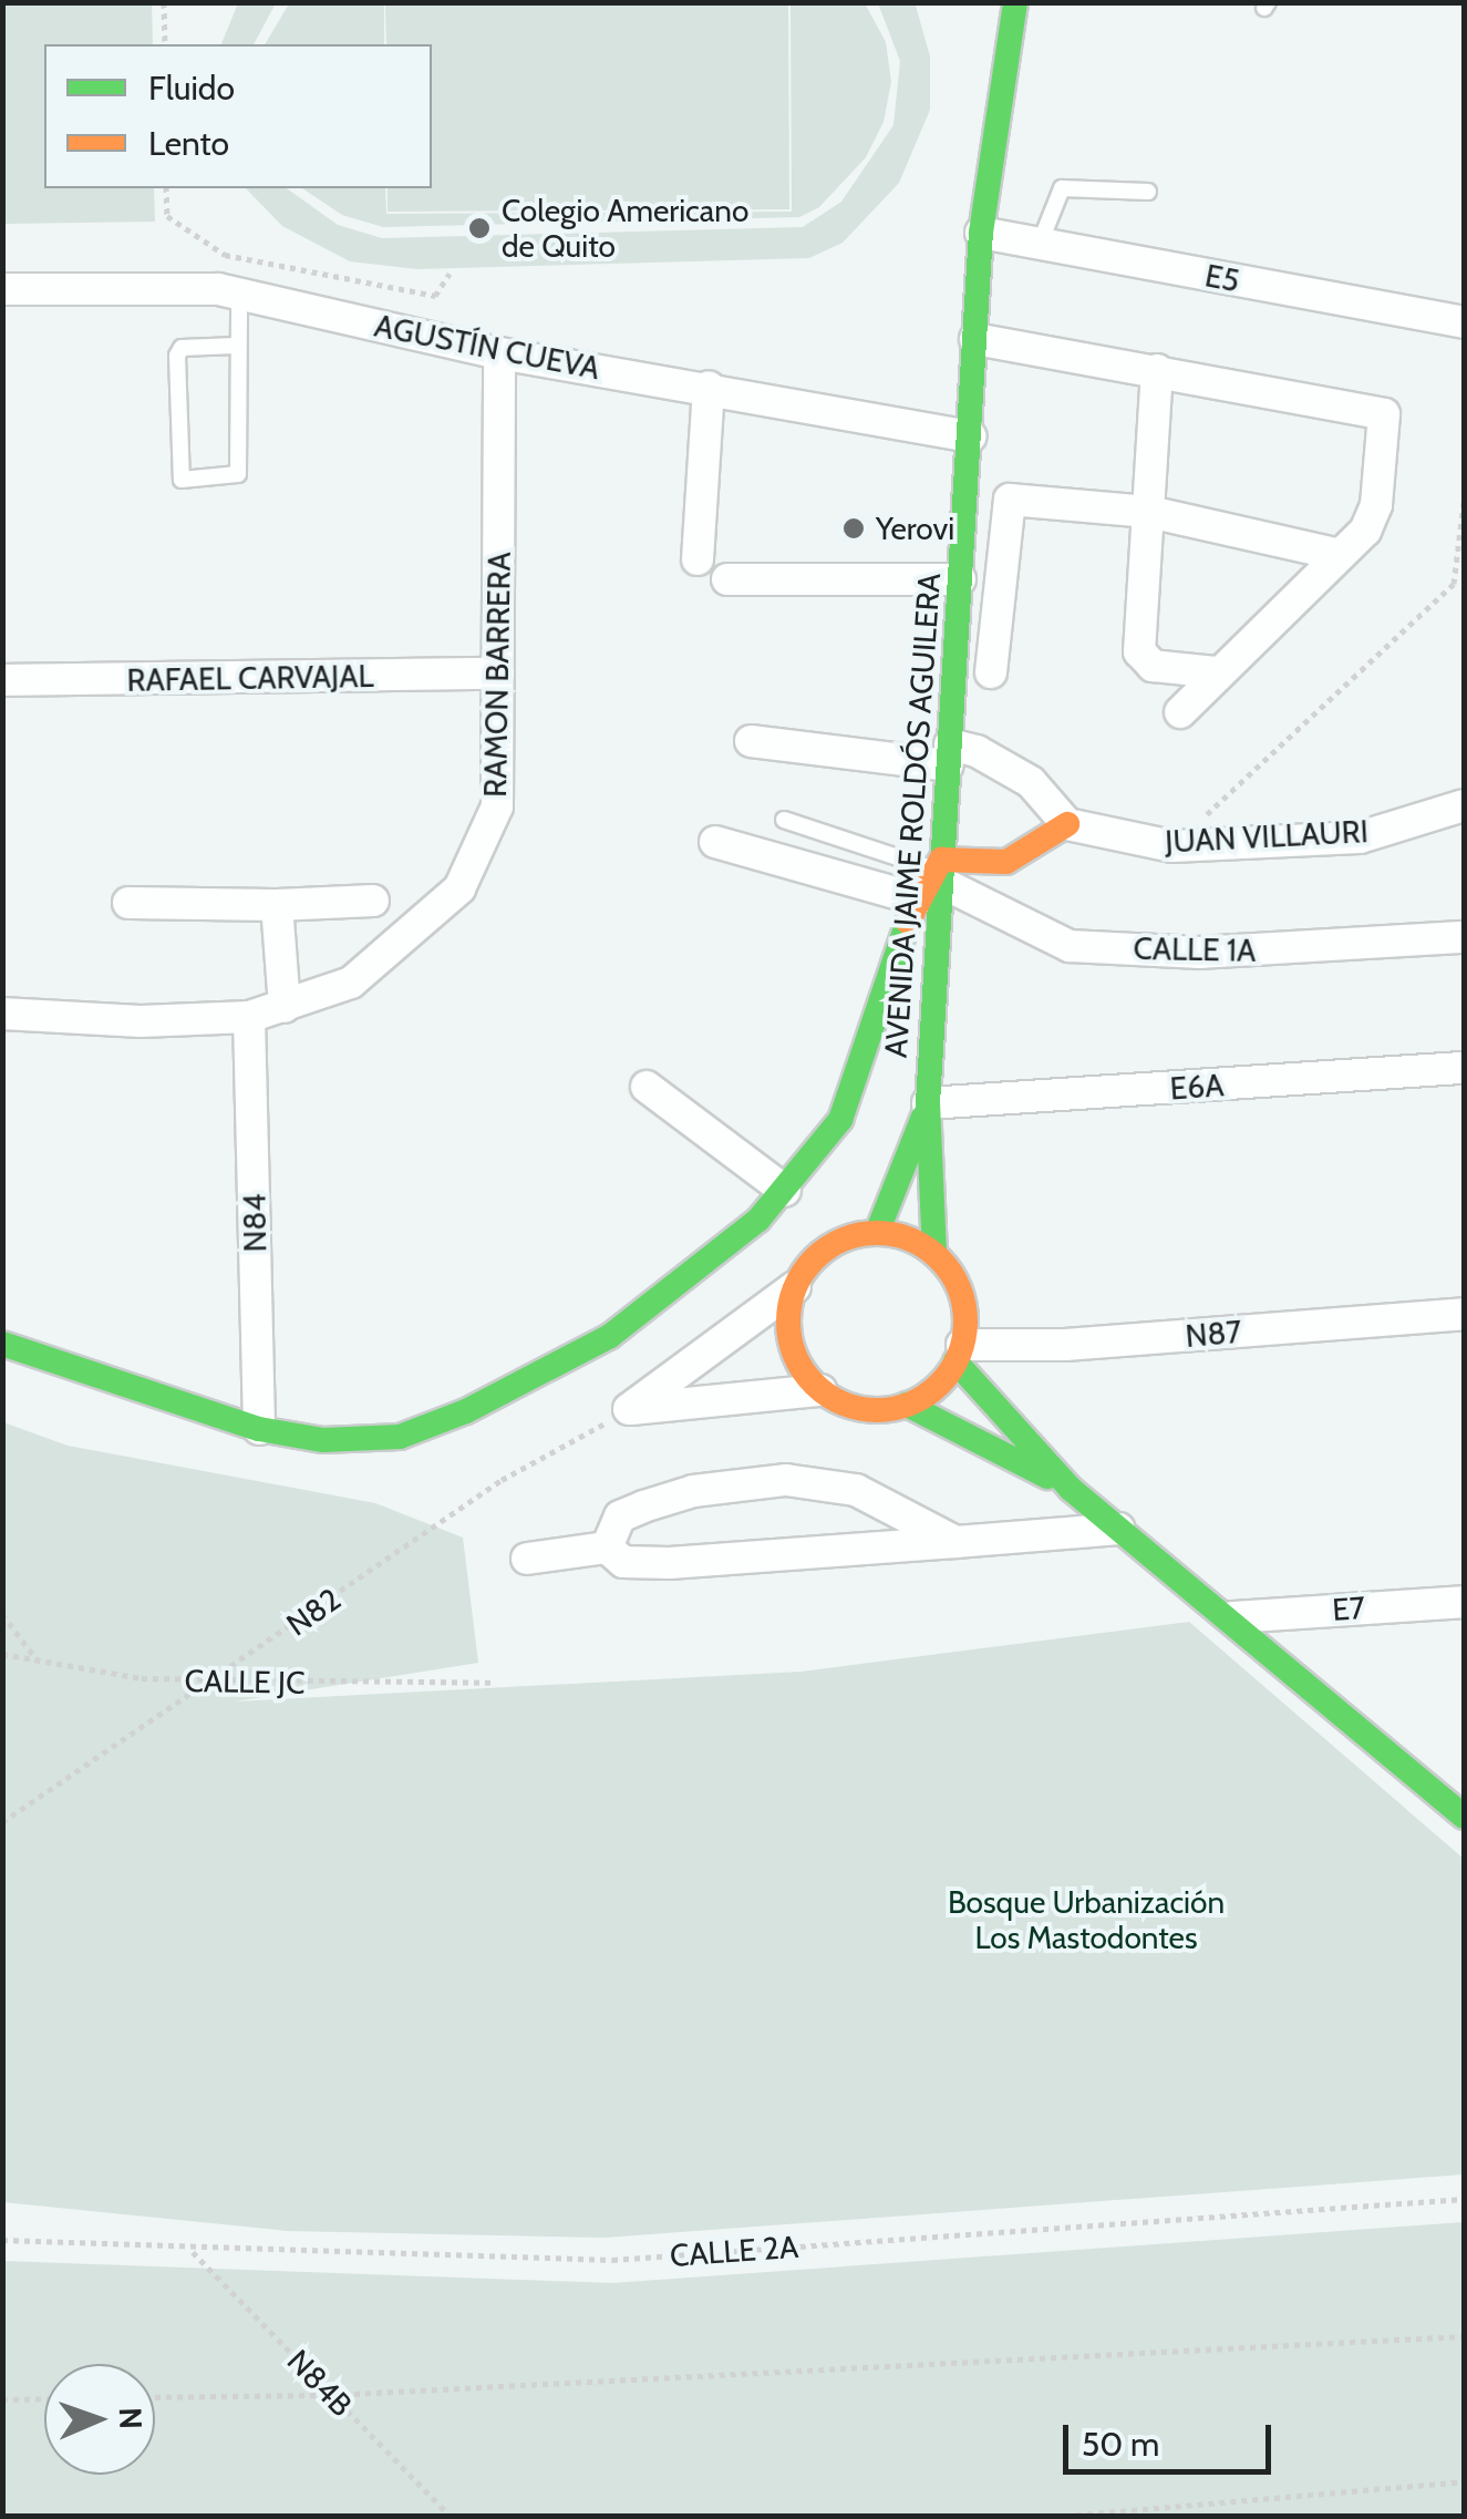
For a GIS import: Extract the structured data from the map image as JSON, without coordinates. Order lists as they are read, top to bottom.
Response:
{
  "streets": {
    "street": [
      "E5",
      "AGUSTÍN CUEVA",
      "RAMON BARRERA",
      "RAFAEL CARVAJAL",
      "AVENIDA JAIME ROLDÓS AGUILERA",
      "JUAN VILLAURI",
      "CALLE 1A",
      "E6A",
      "N84",
      "N87",
      "E7"
    ],
    "path": [
      "N82",
      "CALLE JC",
      "CALLE 2A",
      "N84B"
    ]
  },
  "crossings": [
    ["E5", "AVENIDA JAIME ROLDÓS AGUILERA"],
    ["AGUSTÍN CUEVA", "RAMON BARRERA"],
    ["AGUSTÍN CUEVA", "AVENIDA JAIME ROLDÓS AGUILERA"],
    ["RAMON BARRERA", "RAFAEL CARVAJAL"],
    ["RAMON BARRERA", "N84"],
    ["AVENIDA JAIME ROLDÓS AGUILERA", "CALLE 1A"],
    ["AVENIDA JAIME ROLDÓS AGUILERA", "E6A"],
    ["AVENIDA JAIME ROLDÓS AGUILERA", "N87"],
    ["N82", "CALLE JC"],
    ["CALLE 2A", "N84B"]
  ],
  "parks": ["Bosque Urbanización Los Mastodontes"],
  "places": ["Colegio Americano de Quito", "Yerovi"],
  "legend": ["Fluido", "Lento"],
  "scale_bar": "50 m",
  "north": "right"
}
